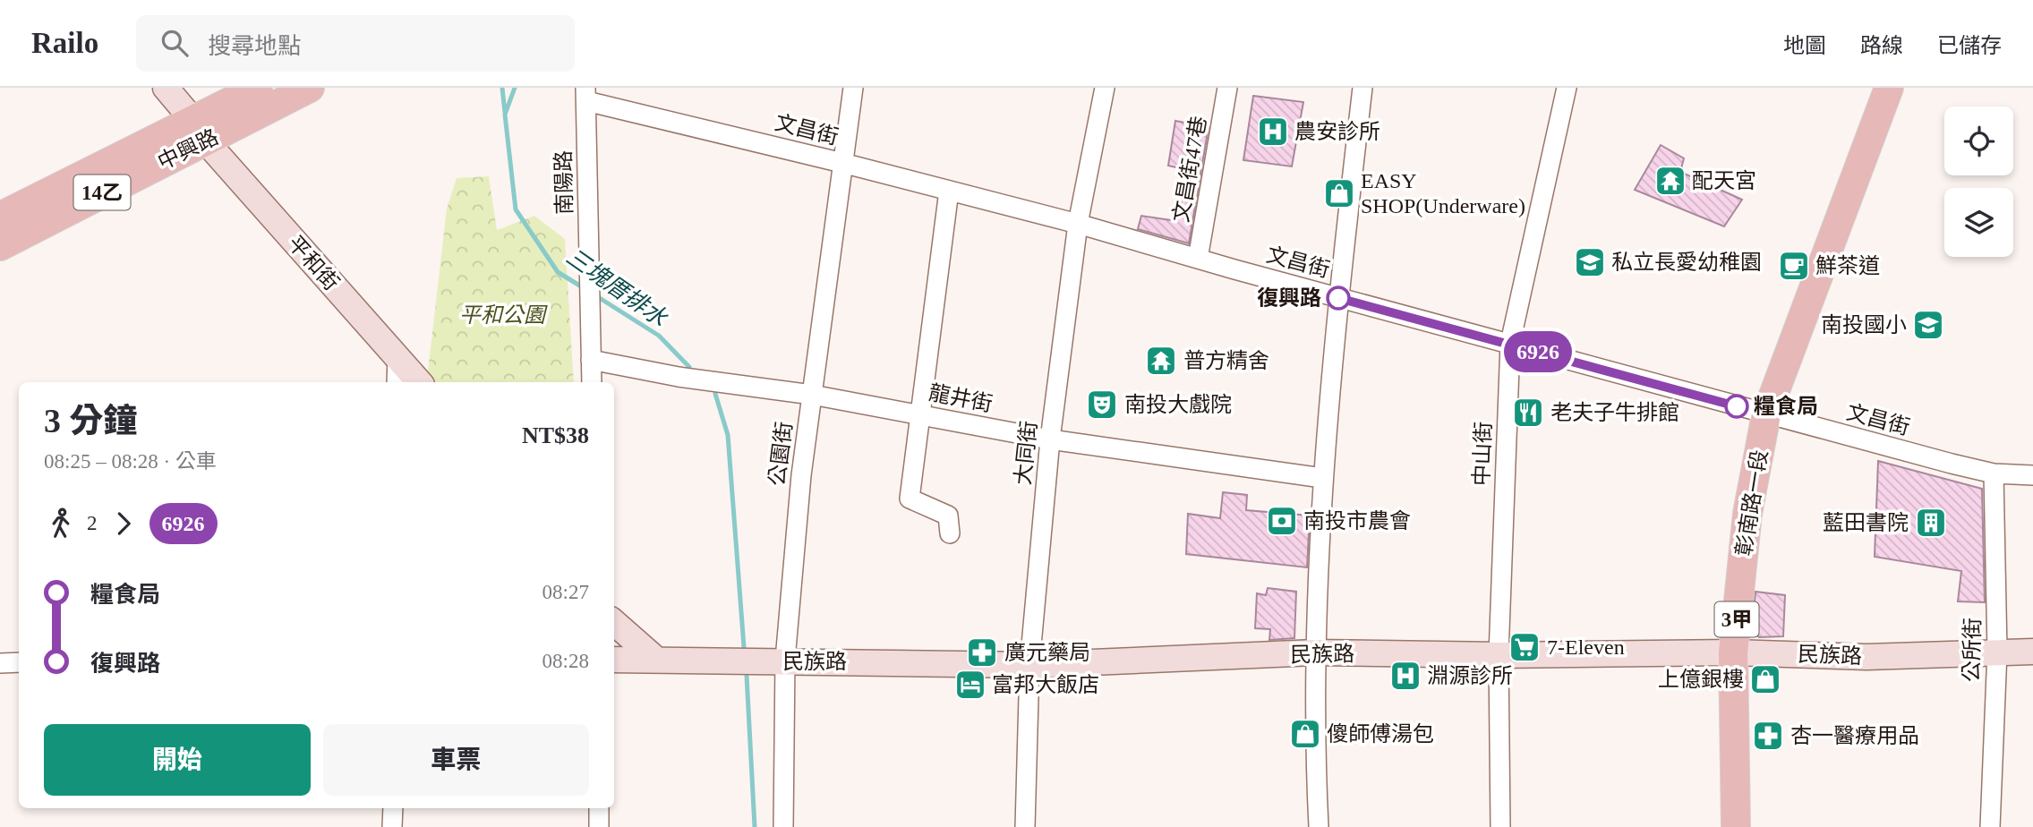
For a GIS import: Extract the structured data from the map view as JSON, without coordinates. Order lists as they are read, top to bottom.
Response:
{
  "streets": {
    "main road": [
      "中興路",
      "14乙",
      "平和街",
      "彰南路一段",
      "3甲",
      "民族路"
    ],
    "street": [
      "文昌街",
      "文昌街47巷",
      "南陽路",
      "龍井街",
      "大同街",
      "公園街",
      "中山街",
      "公所街"
    ]
  },
  "crossings": [
    ["文昌街", "文昌街47巷"],
    ["文昌街", "南陽路"],
    ["文昌街", "大同街"],
    ["文昌街", "公園街"],
    ["文昌街", "中山街"],
    ["文昌街", "彰南路一段"],
    ["文昌街", "公所街"],
    ["中興路", "平和街"],
    ["南陽路", "龍井街"],
    ["龍井街", "大同街"],
    ["龍井街", "公園街"],
    ["大同街", "民族路"],
    ["公園街", "民族路"],
    ["中山街", "民族路"],
    ["彰南路一段", "民族路"],
    ["公所街", "民族路"]
  ],
  "water": ["三塊厝排水"],
  "parks": ["平和公園"],
  "places": {
    "hospital": ["農安診所", "淵源診所"],
    "temple": ["配天宮", "普方精舍"],
    "shop": ["EASY SHOP(Underware)", "上億銀樓", "傻師傅湯包"],
    "school or university": ["私立長愛幼稚園", "南投國小"],
    "cafe": ["鮮茶道"],
    "other": ["復興路", "糧食局"],
    "theatre": ["南投大戲院"],
    "restaurant": ["老夫子牛排館"],
    "bank": ["南投市農會"],
    "building": ["藍田書院"],
    "supermarket": ["7-Eleven"],
    "pharmacy": ["廣元藥局", "杏一醫療用品"],
    "hotel": ["富邦大飯店"]
  },
  "lines": ["bus line 6926"],
  "page": {
    "header": "Railo",
    "search": "搜尋地點",
    "nav": ["地圖", "路線", "已儲存"],
    "on_map": "6926",
    "heading": ["3 分鐘", "08:25 – 08:28 · 公車", "NT$38"],
    "legs": ["2", "6926"],
    "list": [
      {
        "name": "糧食局",
        "value": "08:27"
      },
      {
        "name": "復興路",
        "value": "08:28"
      }
    ],
    "buttons": ["開始", "車票"]
  }
}
